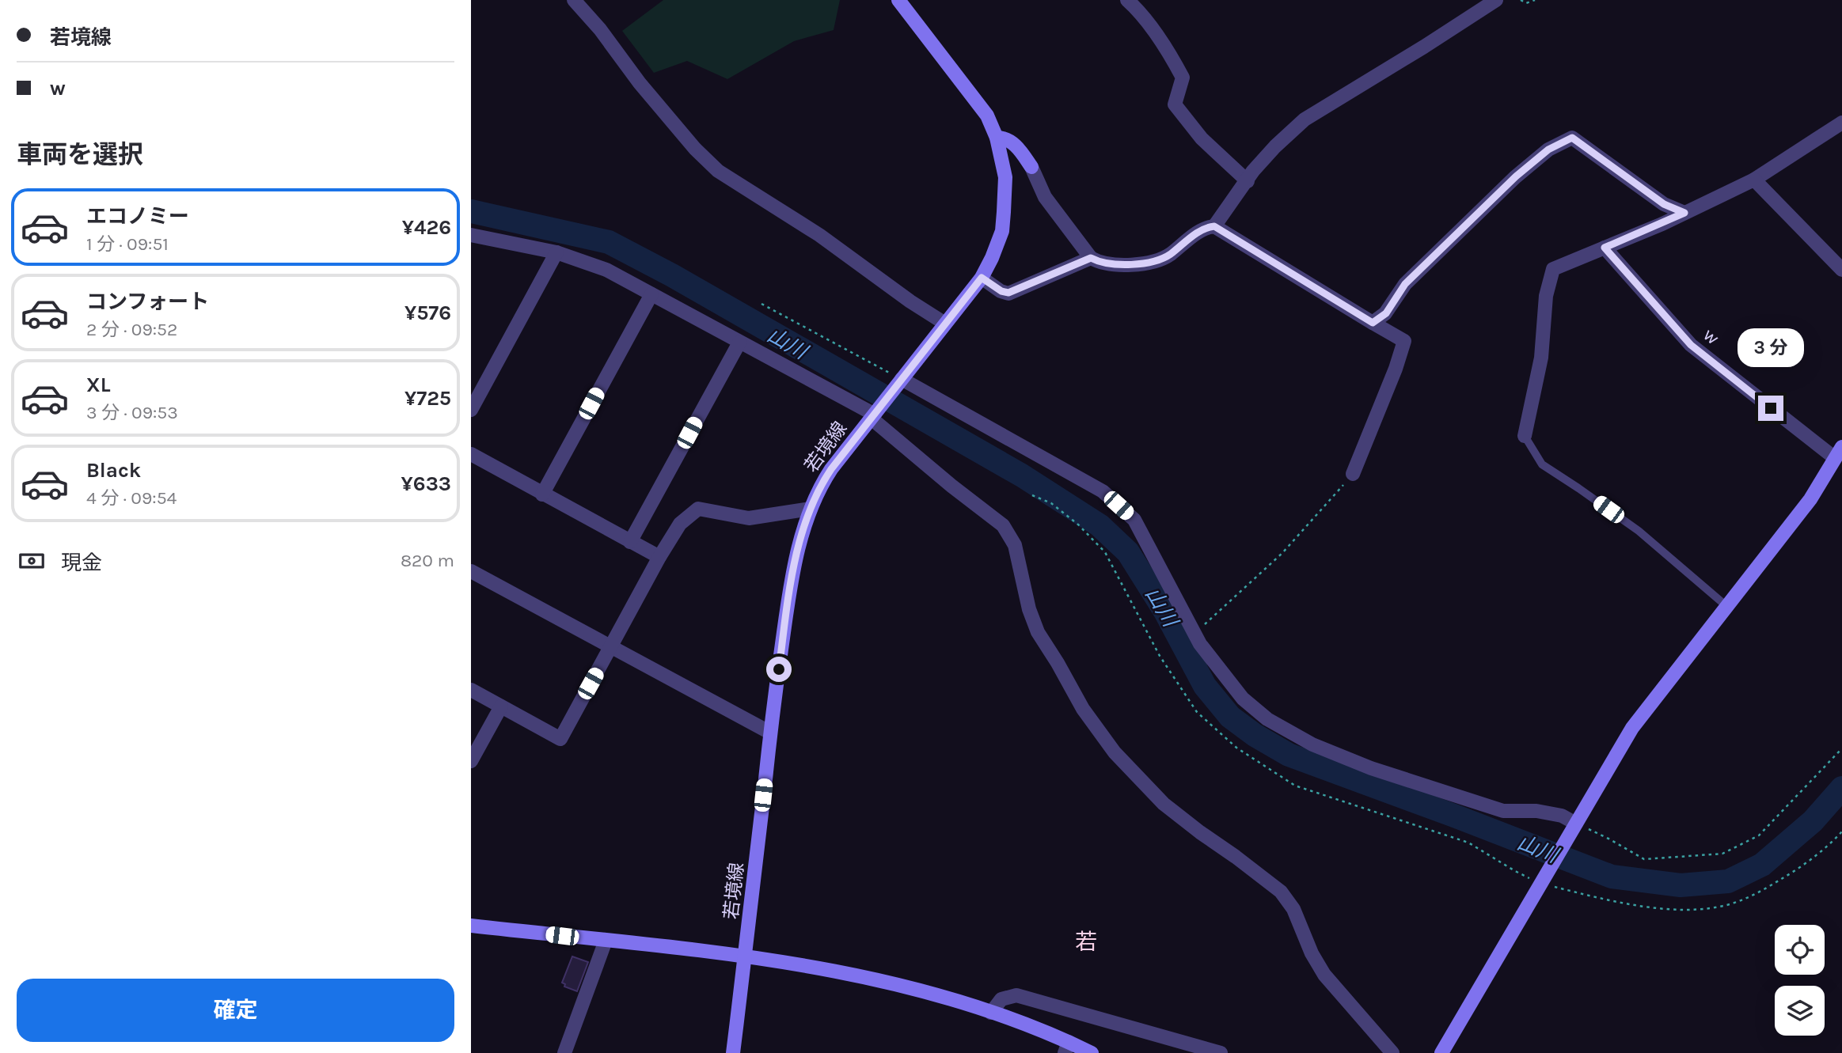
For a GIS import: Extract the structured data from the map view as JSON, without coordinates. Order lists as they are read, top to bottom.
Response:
{
  "streets": {
    "street": ["w", "若境線"]
  },
  "districts": ["若"],
  "water": ["山川"],
  "page": {
    "banner": ["若境線", "w"],
    "heading": "車両を選択",
    "list": [
      {
        "name": "エコノミー",
        "note": "1 分 · 09:51",
        "value": "¥426"
      },
      {
        "name": "コンフォート",
        "note": "2 分 · 09:52",
        "value": "¥576"
      },
      {
        "name": "XL",
        "note": "3 分 · 09:53",
        "value": "¥725"
      },
      {
        "name": "Black",
        "note": "4 分 · 09:54",
        "value": "¥633"
      }
    ],
    "bubble": "3 分",
    "pay": ["現金", "820 m"],
    "buttons": "確定"
  }
}
